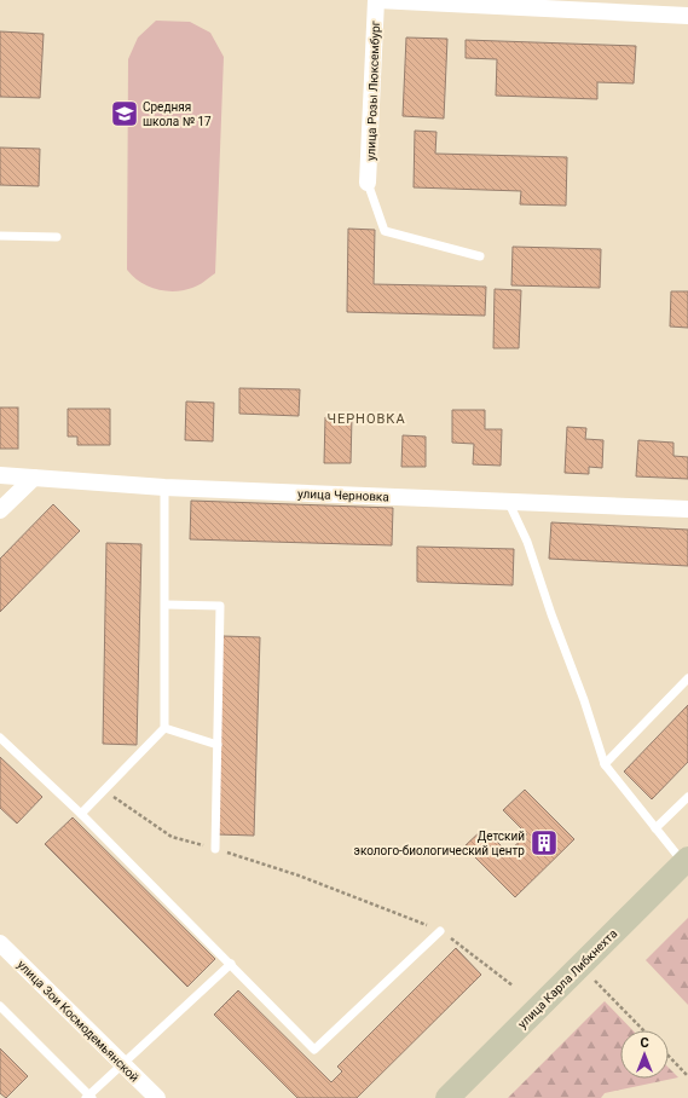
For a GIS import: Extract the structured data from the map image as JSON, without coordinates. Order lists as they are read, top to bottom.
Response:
{
  "streets": {
    "main road": ["улица Карла Либкнехта"],
    "street": ["улица Розы Люксембург", "улица Черновка", "улица Зои Космодемьянской"]
  },
  "districts": ["ЧЕРНОВКА"],
  "places": {
    "school or university": ["Средняя школа № 17"],
    "building": ["Детский эколого-биологический центр"]
  },
  "north": "top"
}
